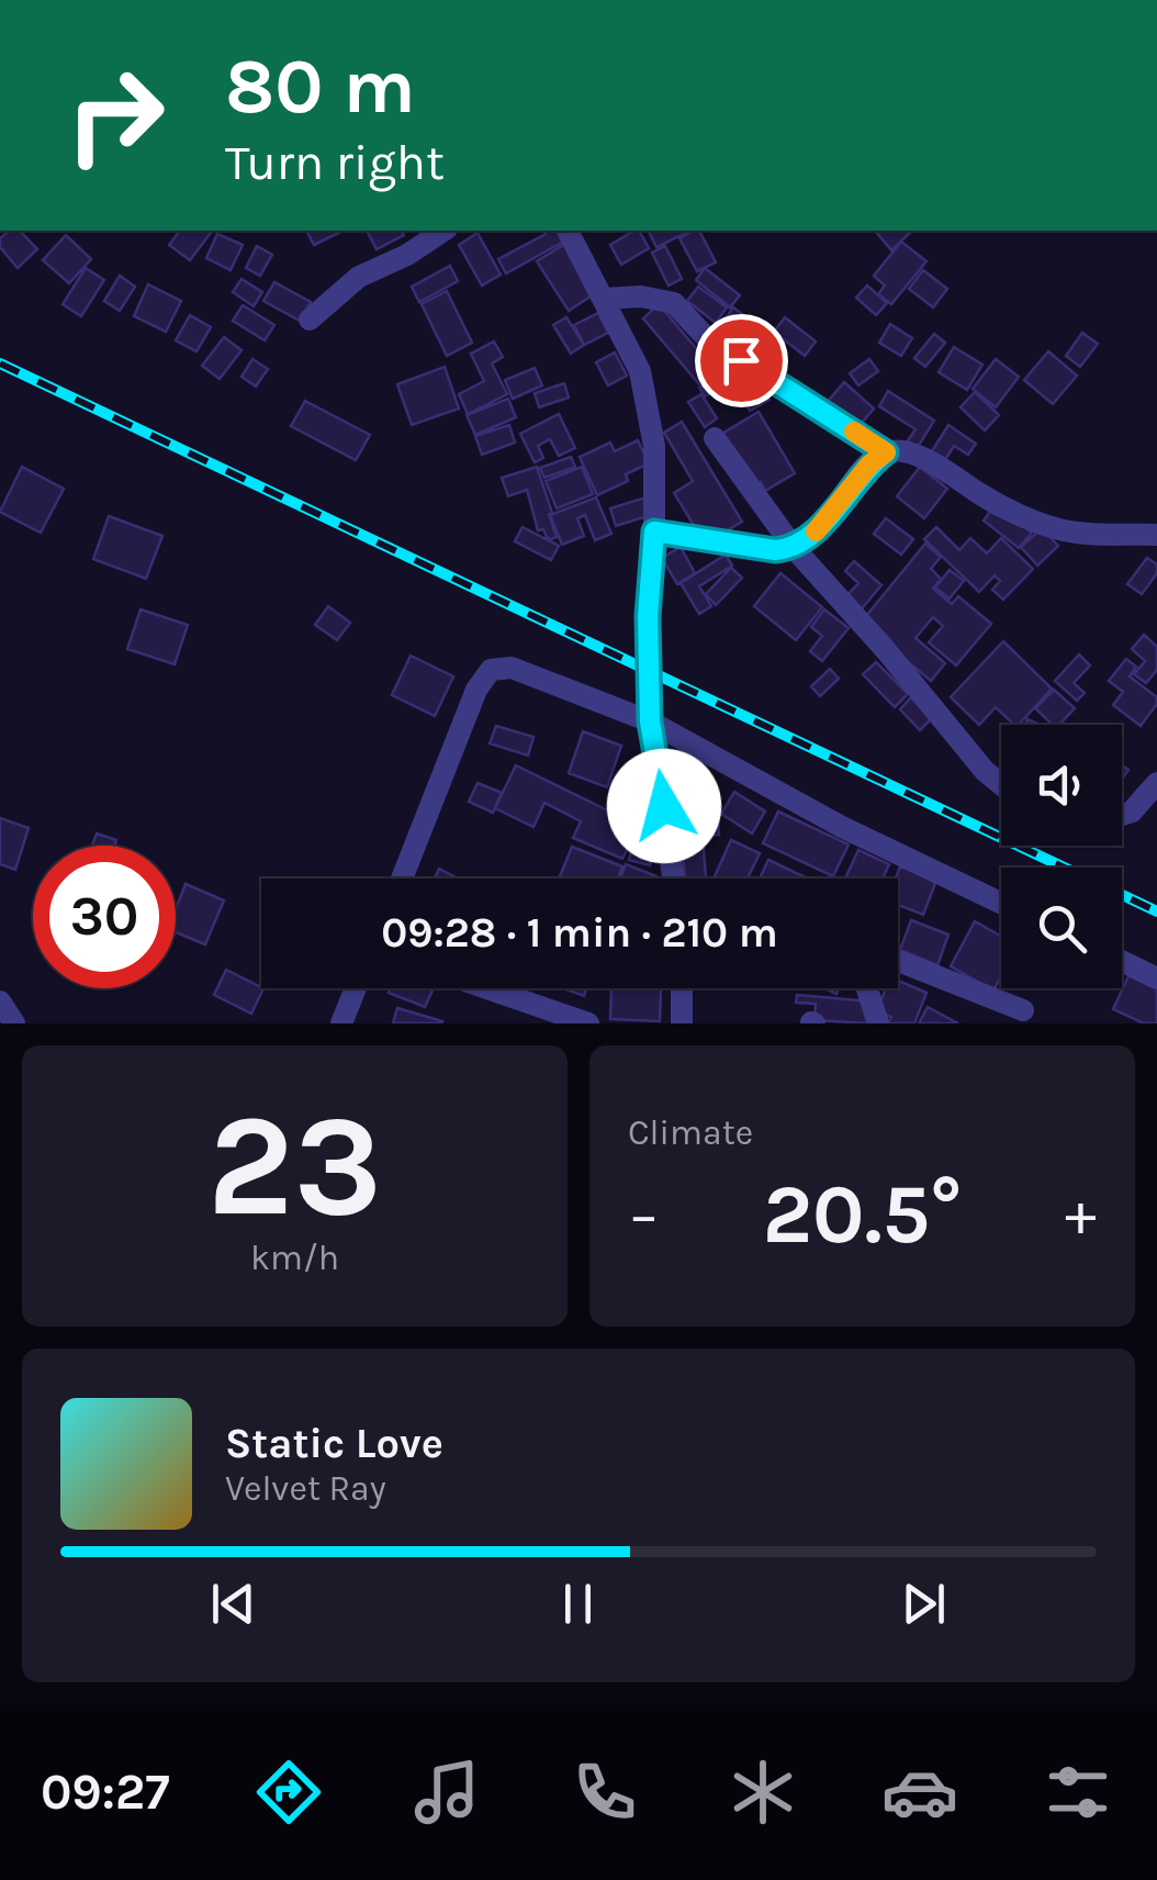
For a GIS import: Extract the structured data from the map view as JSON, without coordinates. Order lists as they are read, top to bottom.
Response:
{
  "page": {
    "turn": ["80 m", "Turn right"],
    "limit": "30",
    "trip": "09:28 · 1 min · 210 m",
    "tile": [
      ["23", "km/h"],
      "Climate"
    ],
    "heat": ["−", "20.5°", "+"],
    "song": ["Static Love", "Velvet Ray"],
    "tabs": "09:27"
  }
}
